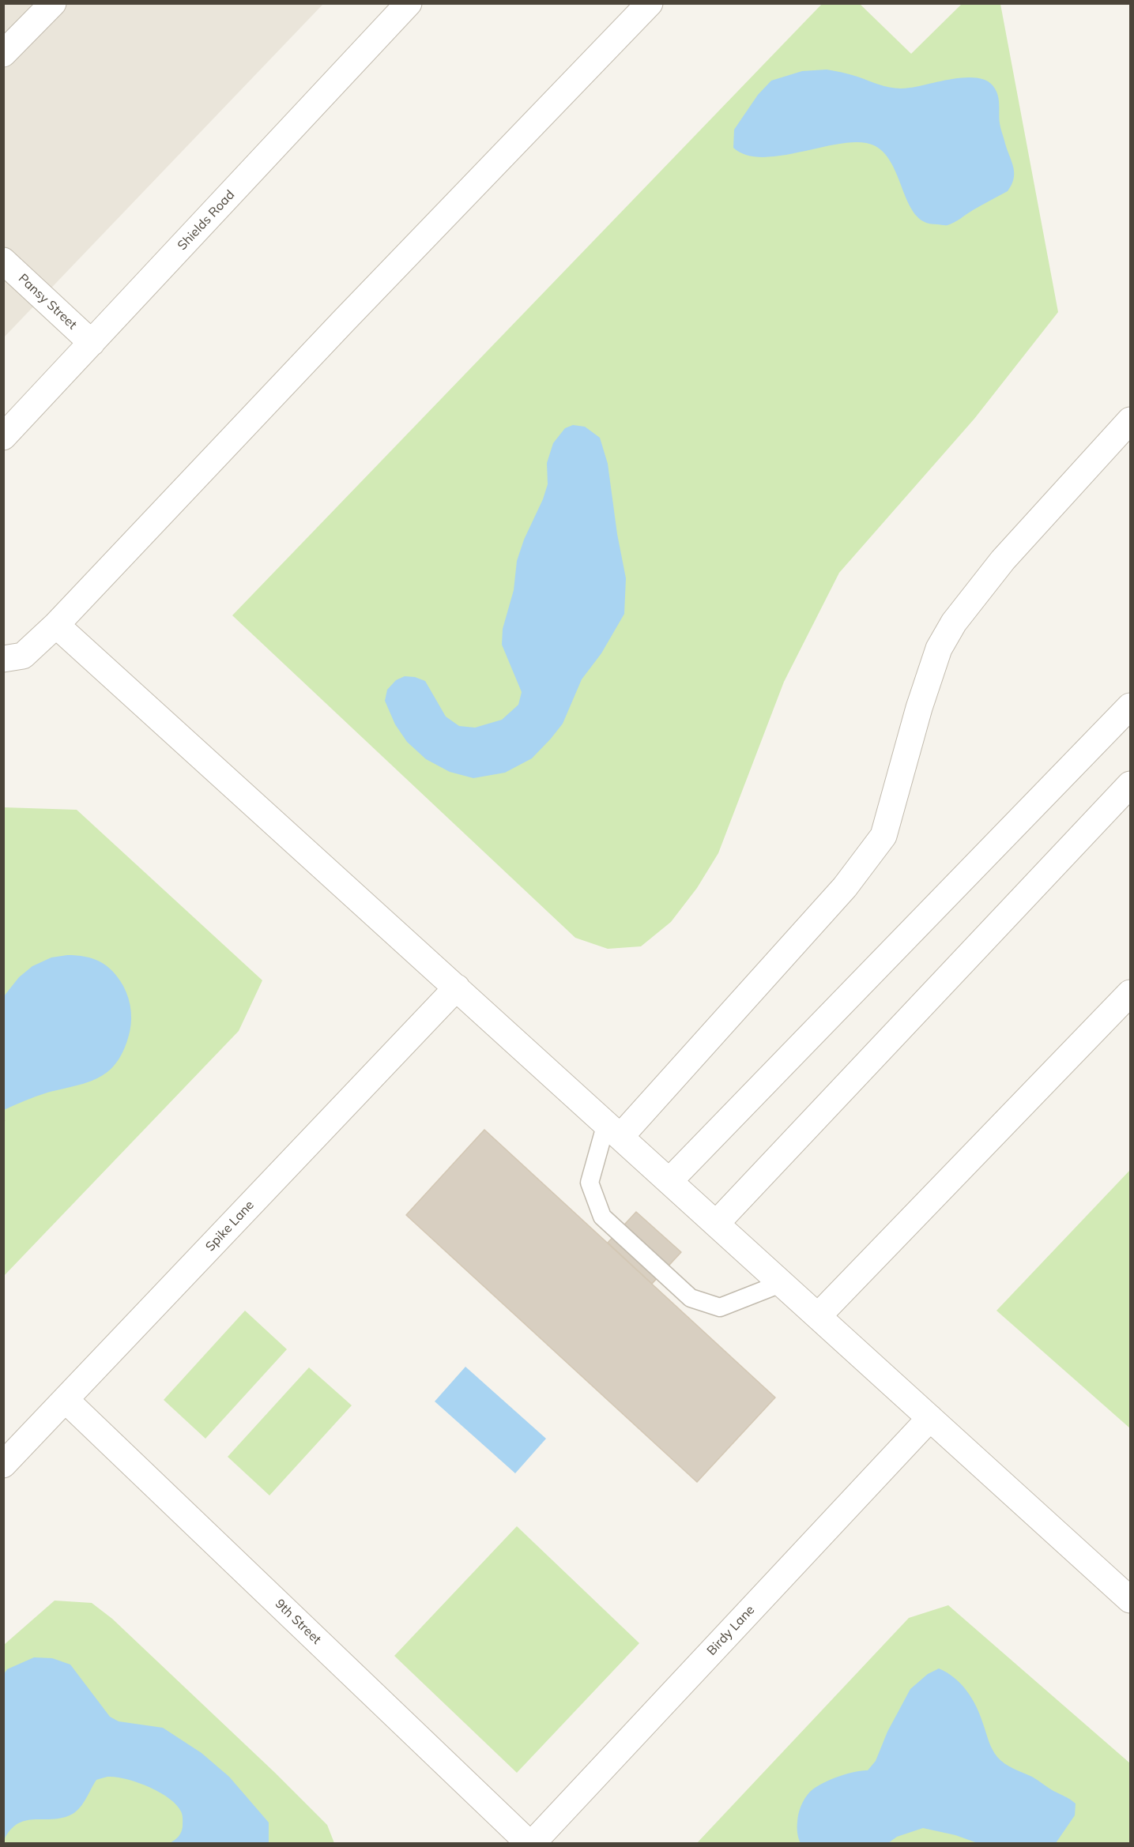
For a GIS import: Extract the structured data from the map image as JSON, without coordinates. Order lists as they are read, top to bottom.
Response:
{
  "streets": {
    "street": [
      "Shields Road",
      "Pansy Street",
      "Spike Lane",
      "9th Street",
      "Birdy Lane"
    ]
  },
  "crossings": [
    ["Shields Road", "Pansy Street"],
    ["Spike Lane", "9th Street"],
    ["9th Street", "Birdy Lane"]
  ]
}
